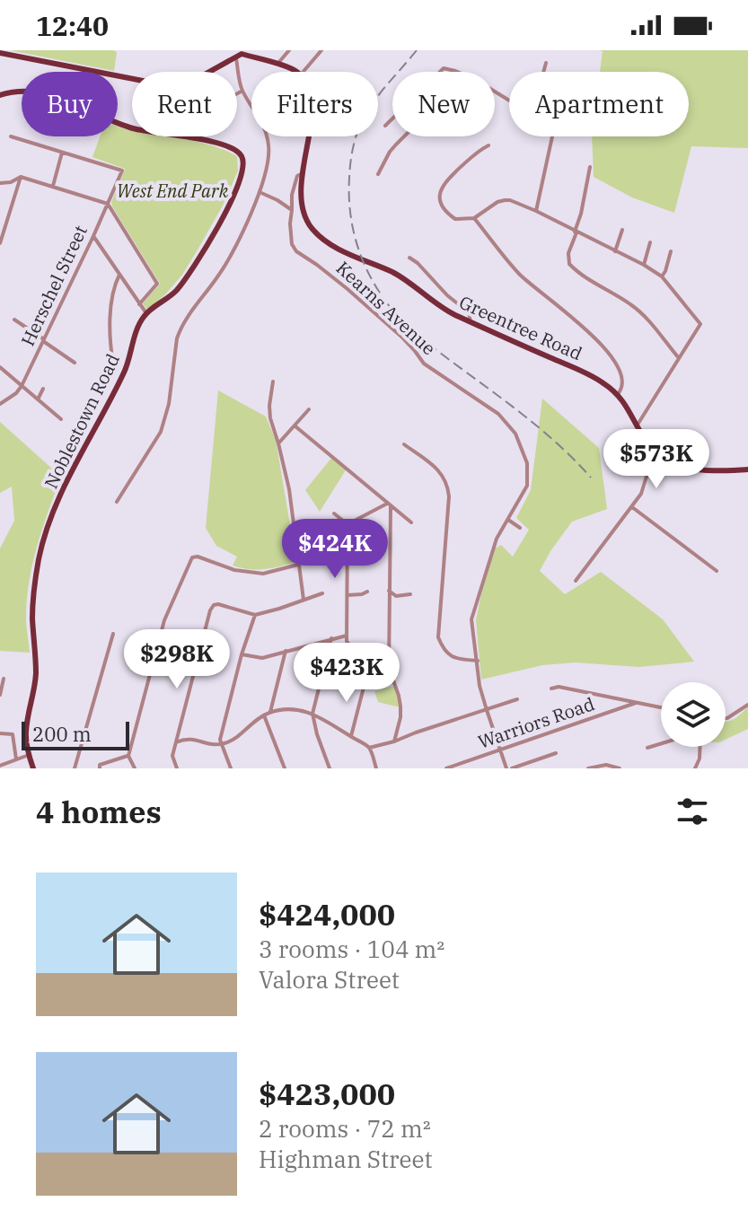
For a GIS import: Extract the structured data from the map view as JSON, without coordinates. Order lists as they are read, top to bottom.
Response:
{
  "streets": {
    "main road": ["Greentree Road", "Noblestown Road"],
    "street": ["Herschel Street", "Kearns Avenue", "Warriors Road"]
  },
  "crossings": [
    ["Kearns Avenue", "Greentree Road"],
    ["Kearns Avenue", "Warriors Road"]
  ],
  "parks": ["West End Park"],
  "scale_bar": "200 m",
  "page": {
    "status": "12:40",
    "chip": [
      "Buy",
      "Rent",
      "Filters",
      "New",
      "Apartment"
    ],
    "price": [
      "$573K",
      "$424K",
      "$298K",
      "$423K"
    ],
    "scale": "200 m",
    "heading": "4 homes",
    "list": [
      {
        "name": "$424,000",
        "note": "3 rooms · 104 m² · Valora Street"
      },
      {
        "name": "$423,000",
        "note": "2 rooms · 72 m² · Highman Street"
      }
    ]
  }
}
